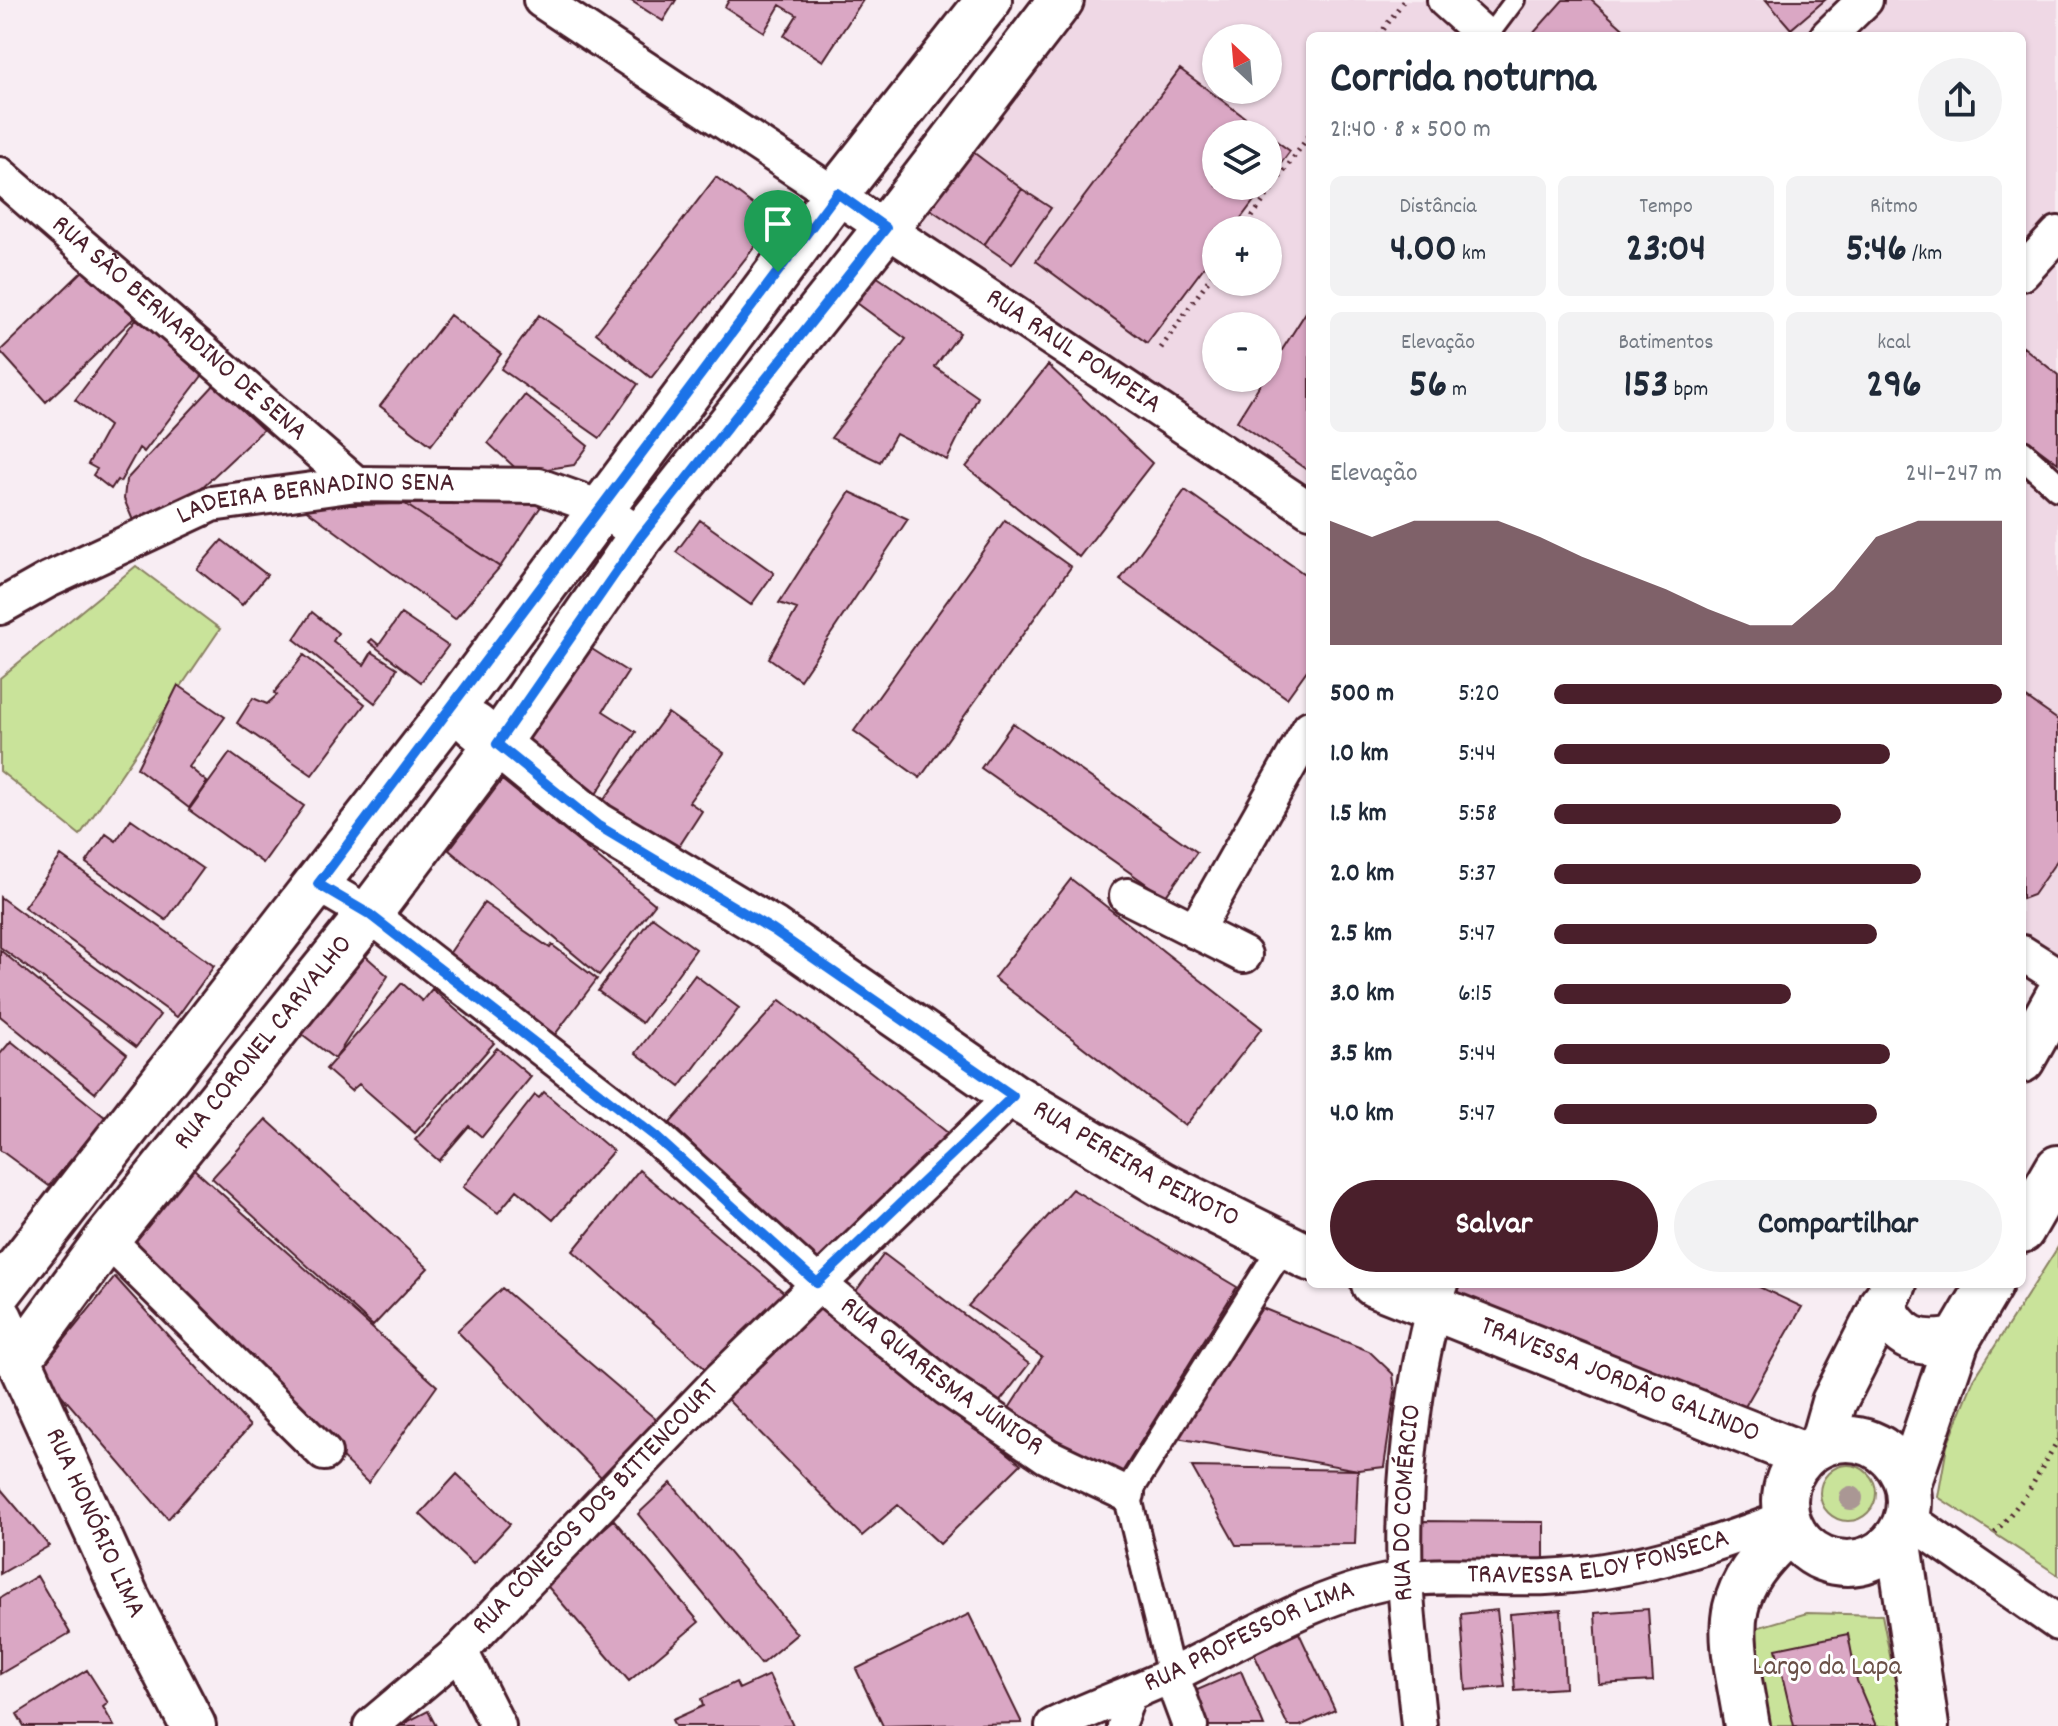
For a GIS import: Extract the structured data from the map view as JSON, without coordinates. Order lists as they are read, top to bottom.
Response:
{
  "streets": {
    "main road": [
      "RUA CORONEL CARVALHO",
      "RUA PEREIRA PEIXOTO",
      "TRAVESSA JORDÃO GALINDO",
      "RUA HONÓRIO LIMA"
    ],
    "street": [
      "RUA SÃO BERNARDINO DE SENA",
      "RUA RAUL POMPEIA",
      "LADEIRA BERNADINO SENA",
      "RUA QUARESMA JÚNIOR",
      "RUA DO COMÉRCIO",
      "RUA CÔNEGOS DOS BITTENCOURT",
      "TRAVESSA ELOY FONSECA",
      "RUA PROFESSOR LIMA"
    ]
  },
  "crossings": [
    ["RUA SÃO BERNARDINO DE SENA", "LADEIRA BERNADINO SENA"],
    ["RUA RAUL POMPEIA", "RUA CORONEL CARVALHO"],
    ["LADEIRA BERNADINO SENA", "RUA CORONEL CARVALHO"],
    ["RUA CORONEL CARVALHO", "RUA PEREIRA PEIXOTO"],
    ["RUA CORONEL CARVALHO", "RUA QUARESMA JÚNIOR"],
    ["RUA CORONEL CARVALHO", "RUA HONÓRIO LIMA"],
    ["RUA PEREIRA PEIXOTO", "RUA CÔNEGOS DOS BITTENCOURT"],
    ["RUA QUARESMA JÚNIOR", "RUA CÔNEGOS DOS BITTENCOURT"],
    ["TRAVESSA JORDÃO GALINDO", "RUA DO COMÉRCIO"],
    ["TRAVESSA JORDÃO GALINDO", "TRAVESSA ELOY FONSECA"],
    ["RUA DO COMÉRCIO", "TRAVESSA ELOY FONSECA"],
    ["RUA DO COMÉRCIO", "RUA PROFESSOR LIMA"],
    ["TRAVESSA ELOY FONSECA", "RUA PROFESSOR LIMA"]
  ],
  "parks": ["Largo da Lapa"],
  "north": "top left",
  "page": {
    "map_buttons": ["+", "−"],
    "heading": ["Corrida noturna", "21:40 · 8 × 500 m"],
    "stats": [
      ["Distância", "4.00 km"],
      ["Tempo", "23:04"],
      ["Ritmo", "5:46 /km"],
      ["Elevação", "56 m"],
      ["Batimentos", "153 bpm"],
      ["kcal", "296"]
    ],
    "chart": ["Elevação", "241–247 m"],
    "list": [
      {
        "name": "500 m",
        "note": "5:20"
      },
      {
        "name": "1.0 km",
        "note": "5:44"
      },
      {
        "name": "1.5 km",
        "note": "5:58"
      },
      {
        "name": "2.0 km",
        "note": "5:37"
      },
      {
        "name": "2.5 km",
        "note": "5:47"
      },
      {
        "name": "3.0 km",
        "note": "6:15"
      },
      {
        "name": "3.5 km",
        "note": "5:44"
      },
      {
        "name": "4.0 km",
        "note": "5:47"
      }
    ],
    "buttons": ["Salvar", "Compartilhar"]
  }
}
